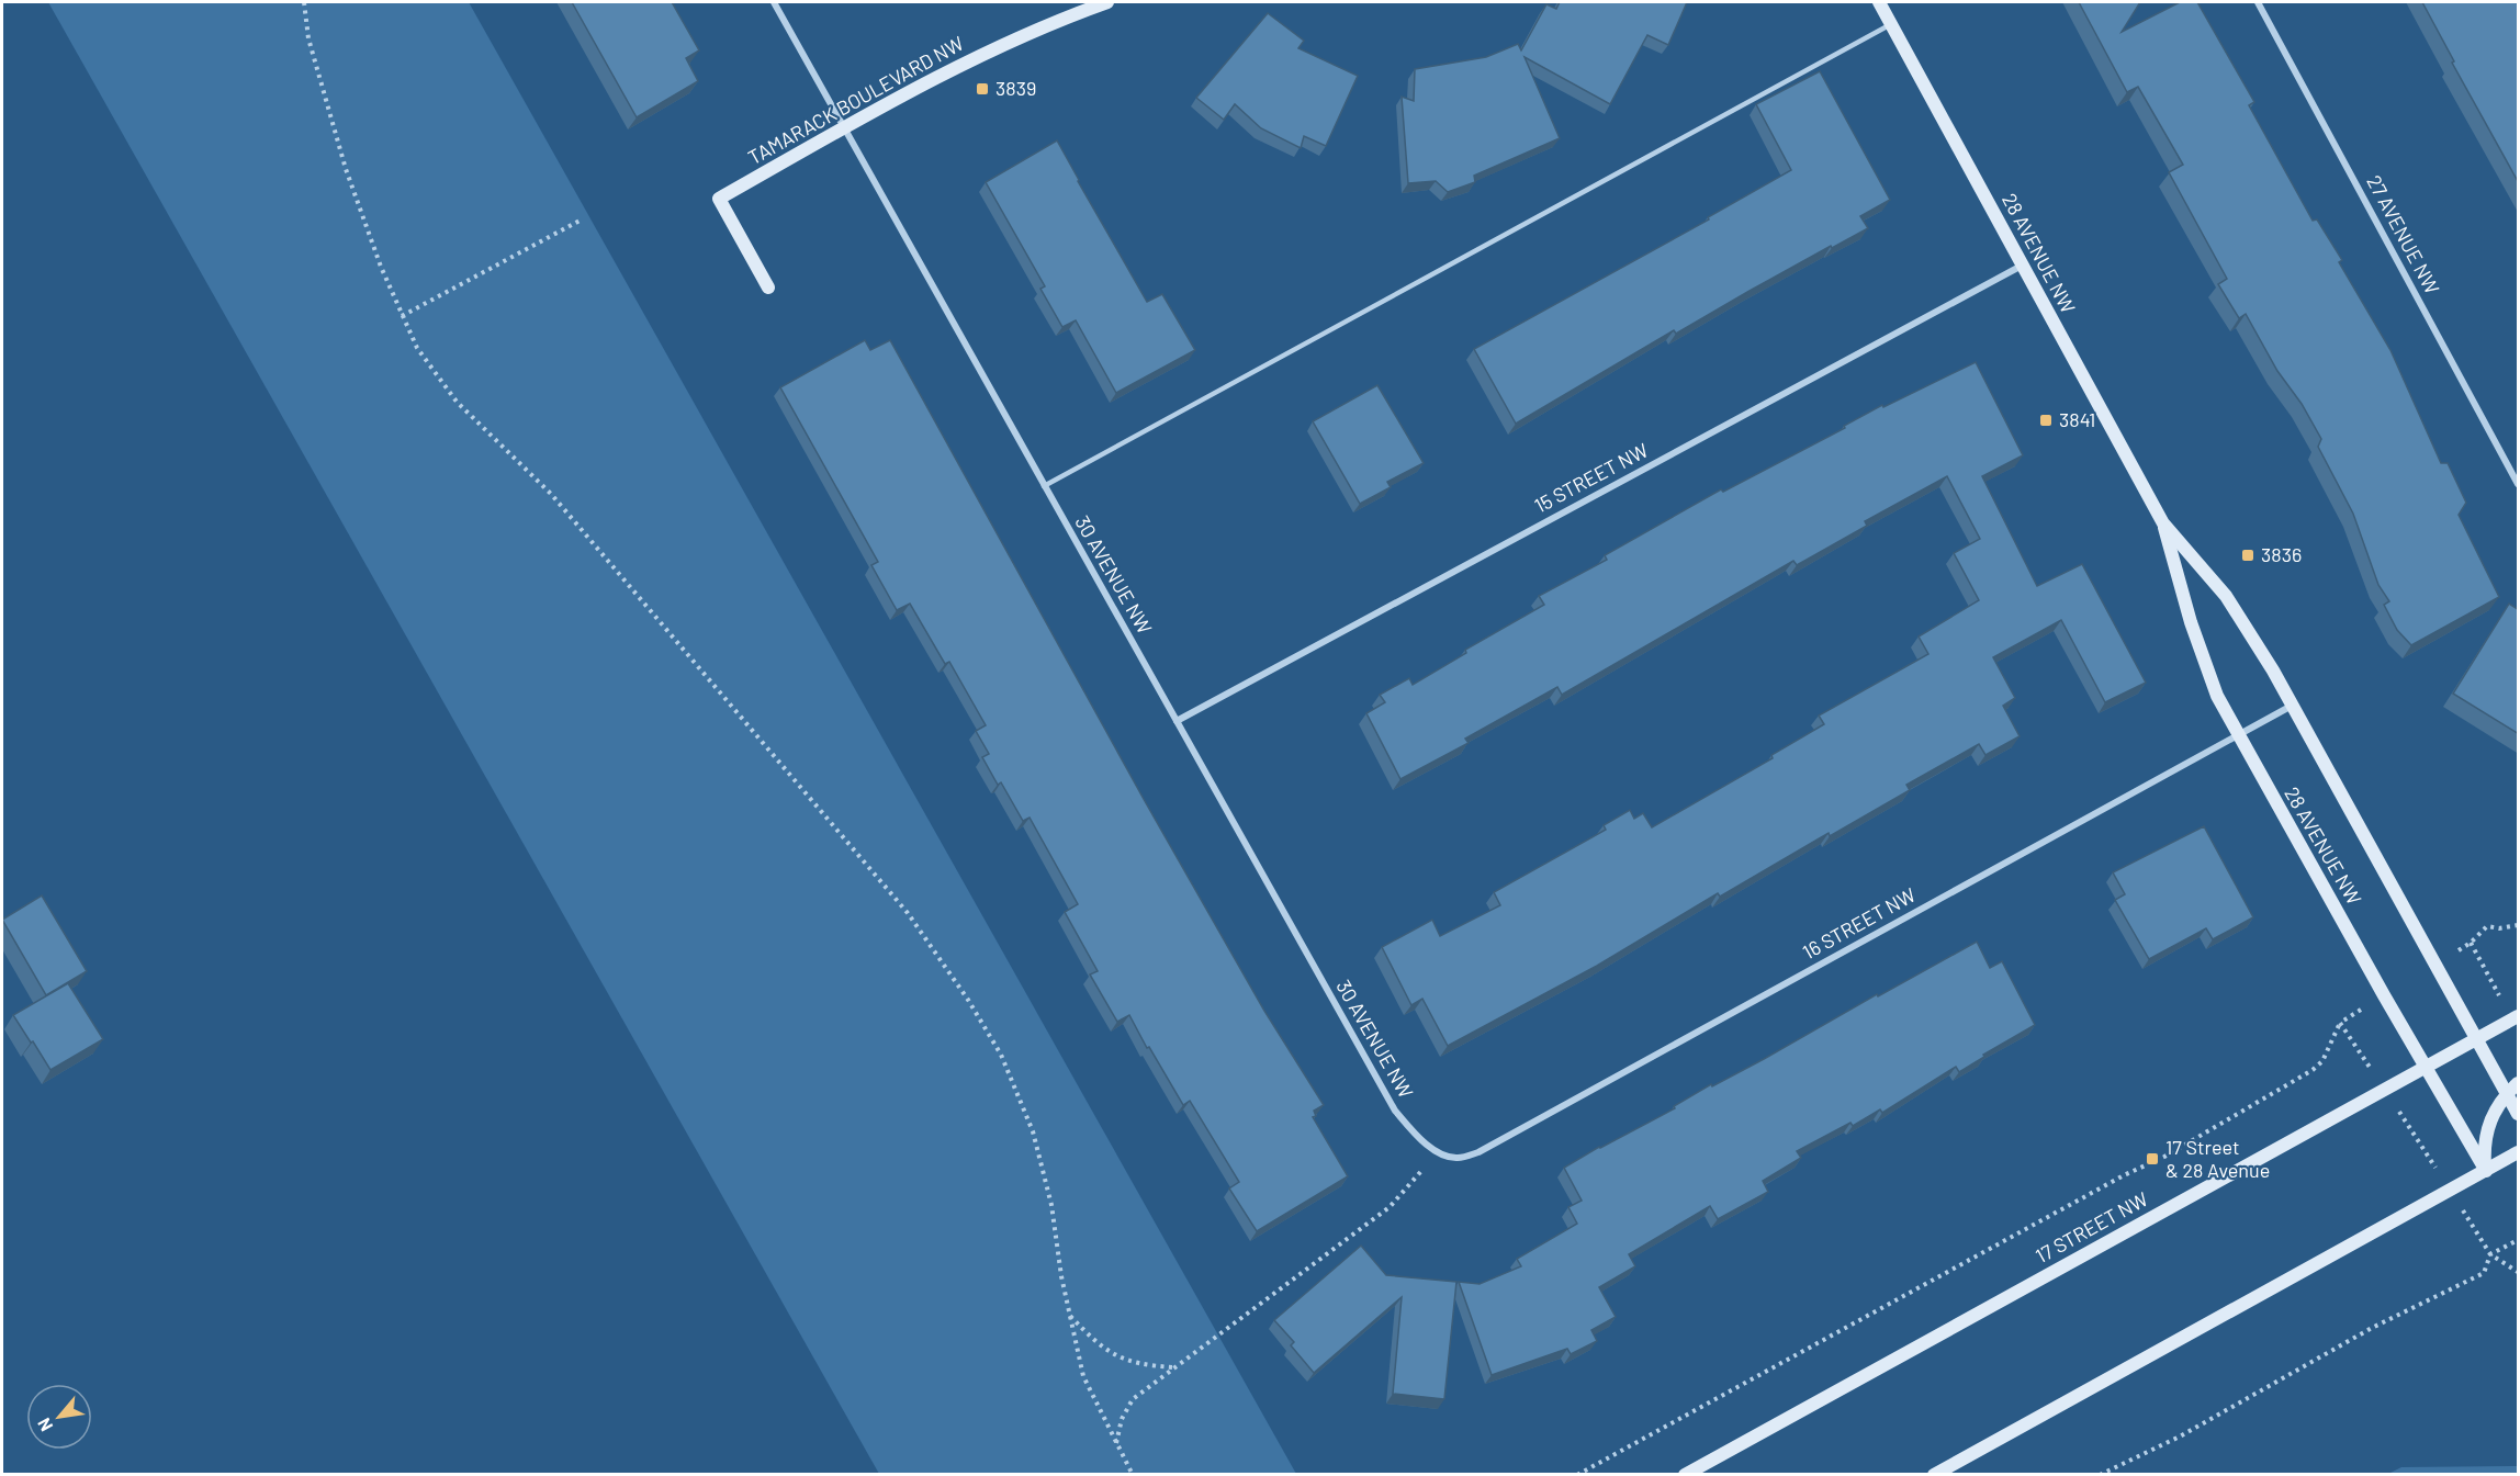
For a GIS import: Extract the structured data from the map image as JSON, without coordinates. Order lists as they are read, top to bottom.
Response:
{
  "streets": {
    "street": [
      "TAMARACK BOULEVARD NW",
      "27 AVENUE NW",
      "28 AVENUE NW",
      "15 STREET NW",
      "30 AVENUE NW",
      "16 STREET NW",
      "17 STREET NW"
    ]
  },
  "crossings": [
    ["TAMARACK BOULEVARD NW", "30 AVENUE NW"],
    ["28 AVENUE NW", "15 STREET NW"],
    ["28 AVENUE NW", "16 STREET NW"],
    ["28 AVENUE NW", "17 STREET NW"],
    ["15 STREET NW", "30 AVENUE NW"],
    ["30 AVENUE NW", "16 STREET NW"]
  ],
  "places": {
    "transit": [
      "3839",
      "3841",
      "3836",
      "17 Street & 28 Avenue"
    ]
  },
  "north": "bottom left"
}
